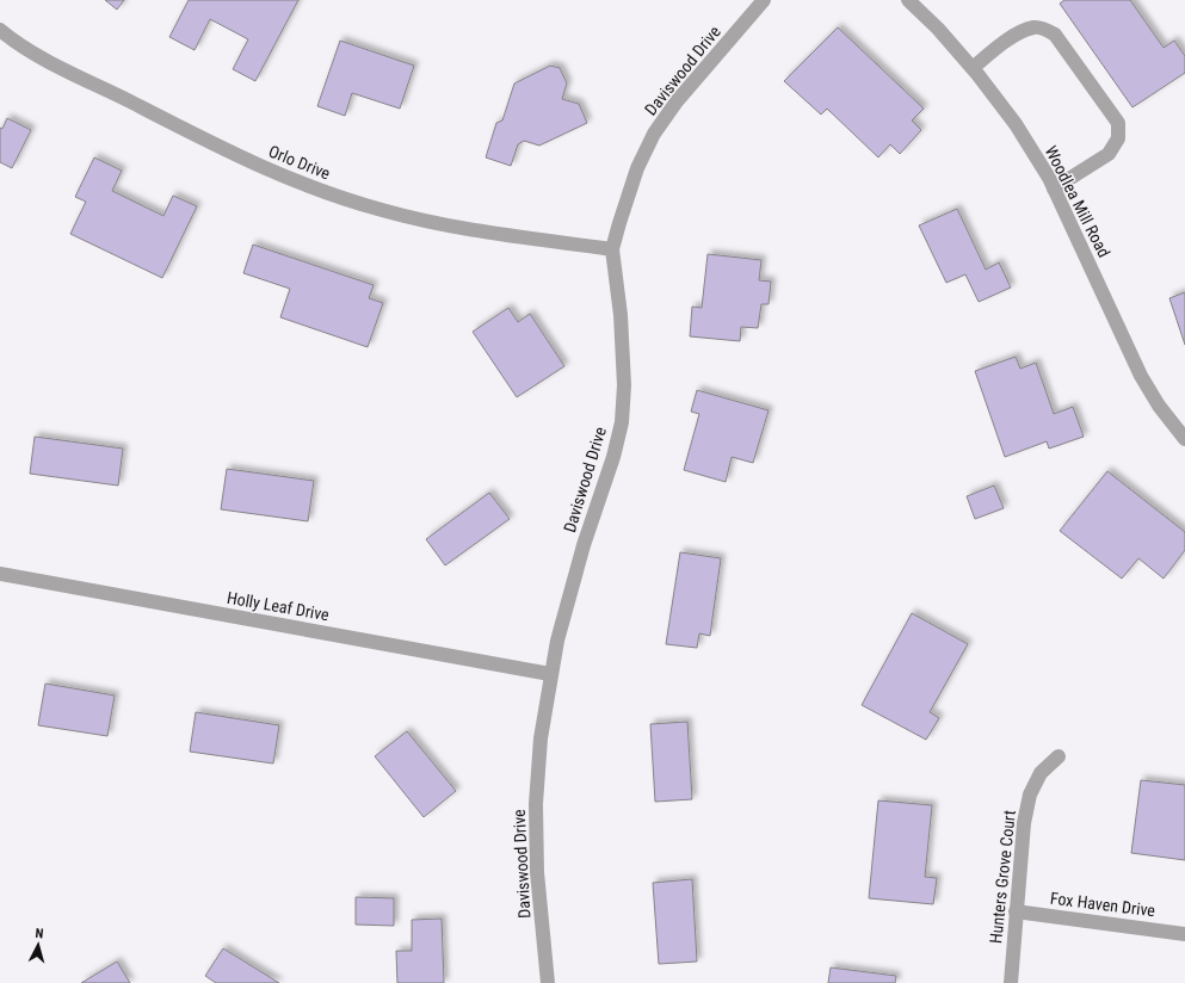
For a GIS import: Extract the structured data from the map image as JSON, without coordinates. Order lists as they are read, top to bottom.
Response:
{
  "streets": {
    "street": [
      "Daviswood Drive",
      "Orlo Drive",
      "Woodlea Mill Road",
      "Holly Leaf Drive",
      "Hunters Grove Court",
      "Fox Haven Drive"
    ]
  },
  "crossings": [
    ["Daviswood Drive", "Orlo Drive"],
    ["Daviswood Drive", "Holly Leaf Drive"],
    ["Hunters Grove Court", "Fox Haven Drive"]
  ],
  "north": "top"
}
